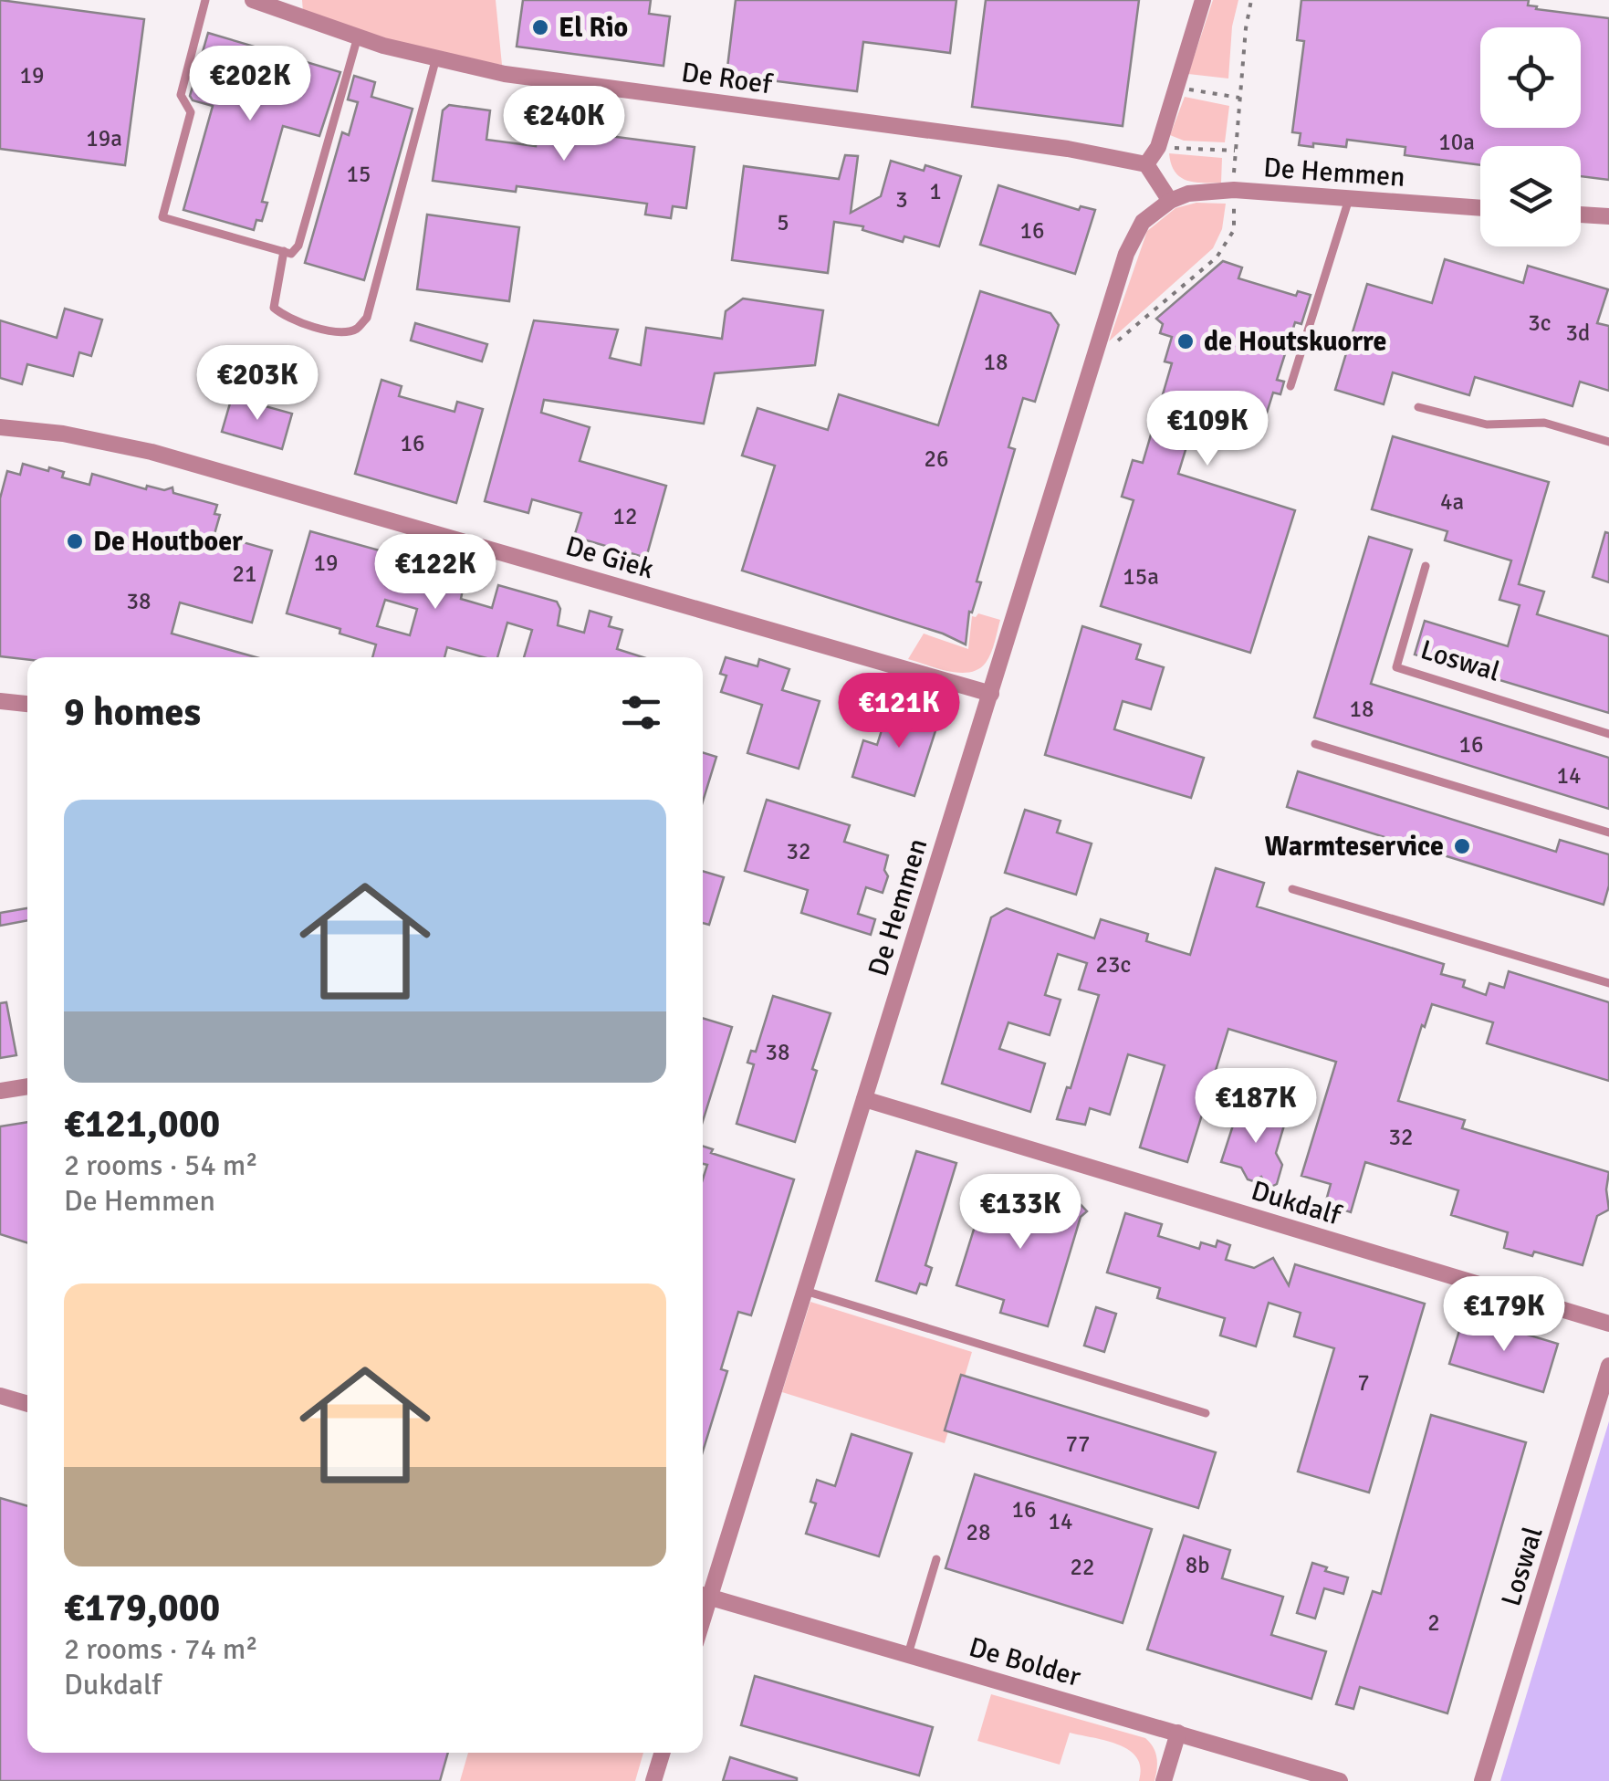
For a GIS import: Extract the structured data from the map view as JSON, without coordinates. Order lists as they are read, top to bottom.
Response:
{
  "streets": {
    "street": [
      "De Roef",
      "De Hemmen",
      "De Giek",
      "Loswal",
      "Dukdalf",
      "De Bolder"
    ]
  },
  "crossings": [
    ["De Hemmen", "De Giek"],
    ["De Hemmen", "Dukdalf"],
    ["De Hemmen", "De Bolder"]
  ],
  "places": [
    "El Rio",
    "de Houtskuorre",
    "De Houtboer",
    "Warmteservice"
  ],
  "house_numbers": [
    "19",
    "19a",
    "10a",
    "15",
    "1",
    "3",
    "5",
    "16",
    "3c",
    "3d",
    "18",
    "16",
    "26",
    "4a",
    "12",
    "19",
    "21",
    "15a",
    "38",
    "18",
    "16",
    "14",
    "32",
    "23c",
    "38",
    "32",
    "7",
    "77",
    "16",
    "14",
    "28",
    "8b",
    "22",
    "2"
  ],
  "page": {
    "price": [
      "€202K",
      "€240K",
      "€203K",
      "€109K",
      "€122K",
      "€121K",
      "€187K",
      "€133K",
      "€179K"
    ],
    "heading": "9 homes",
    "list": [
      {
        "name": "€121,000",
        "note": "2 rooms · 54 m² · De Hemmen"
      },
      {
        "name": "€179,000",
        "note": "2 rooms · 74 m² · Dukdalf"
      }
    ]
  }
}
